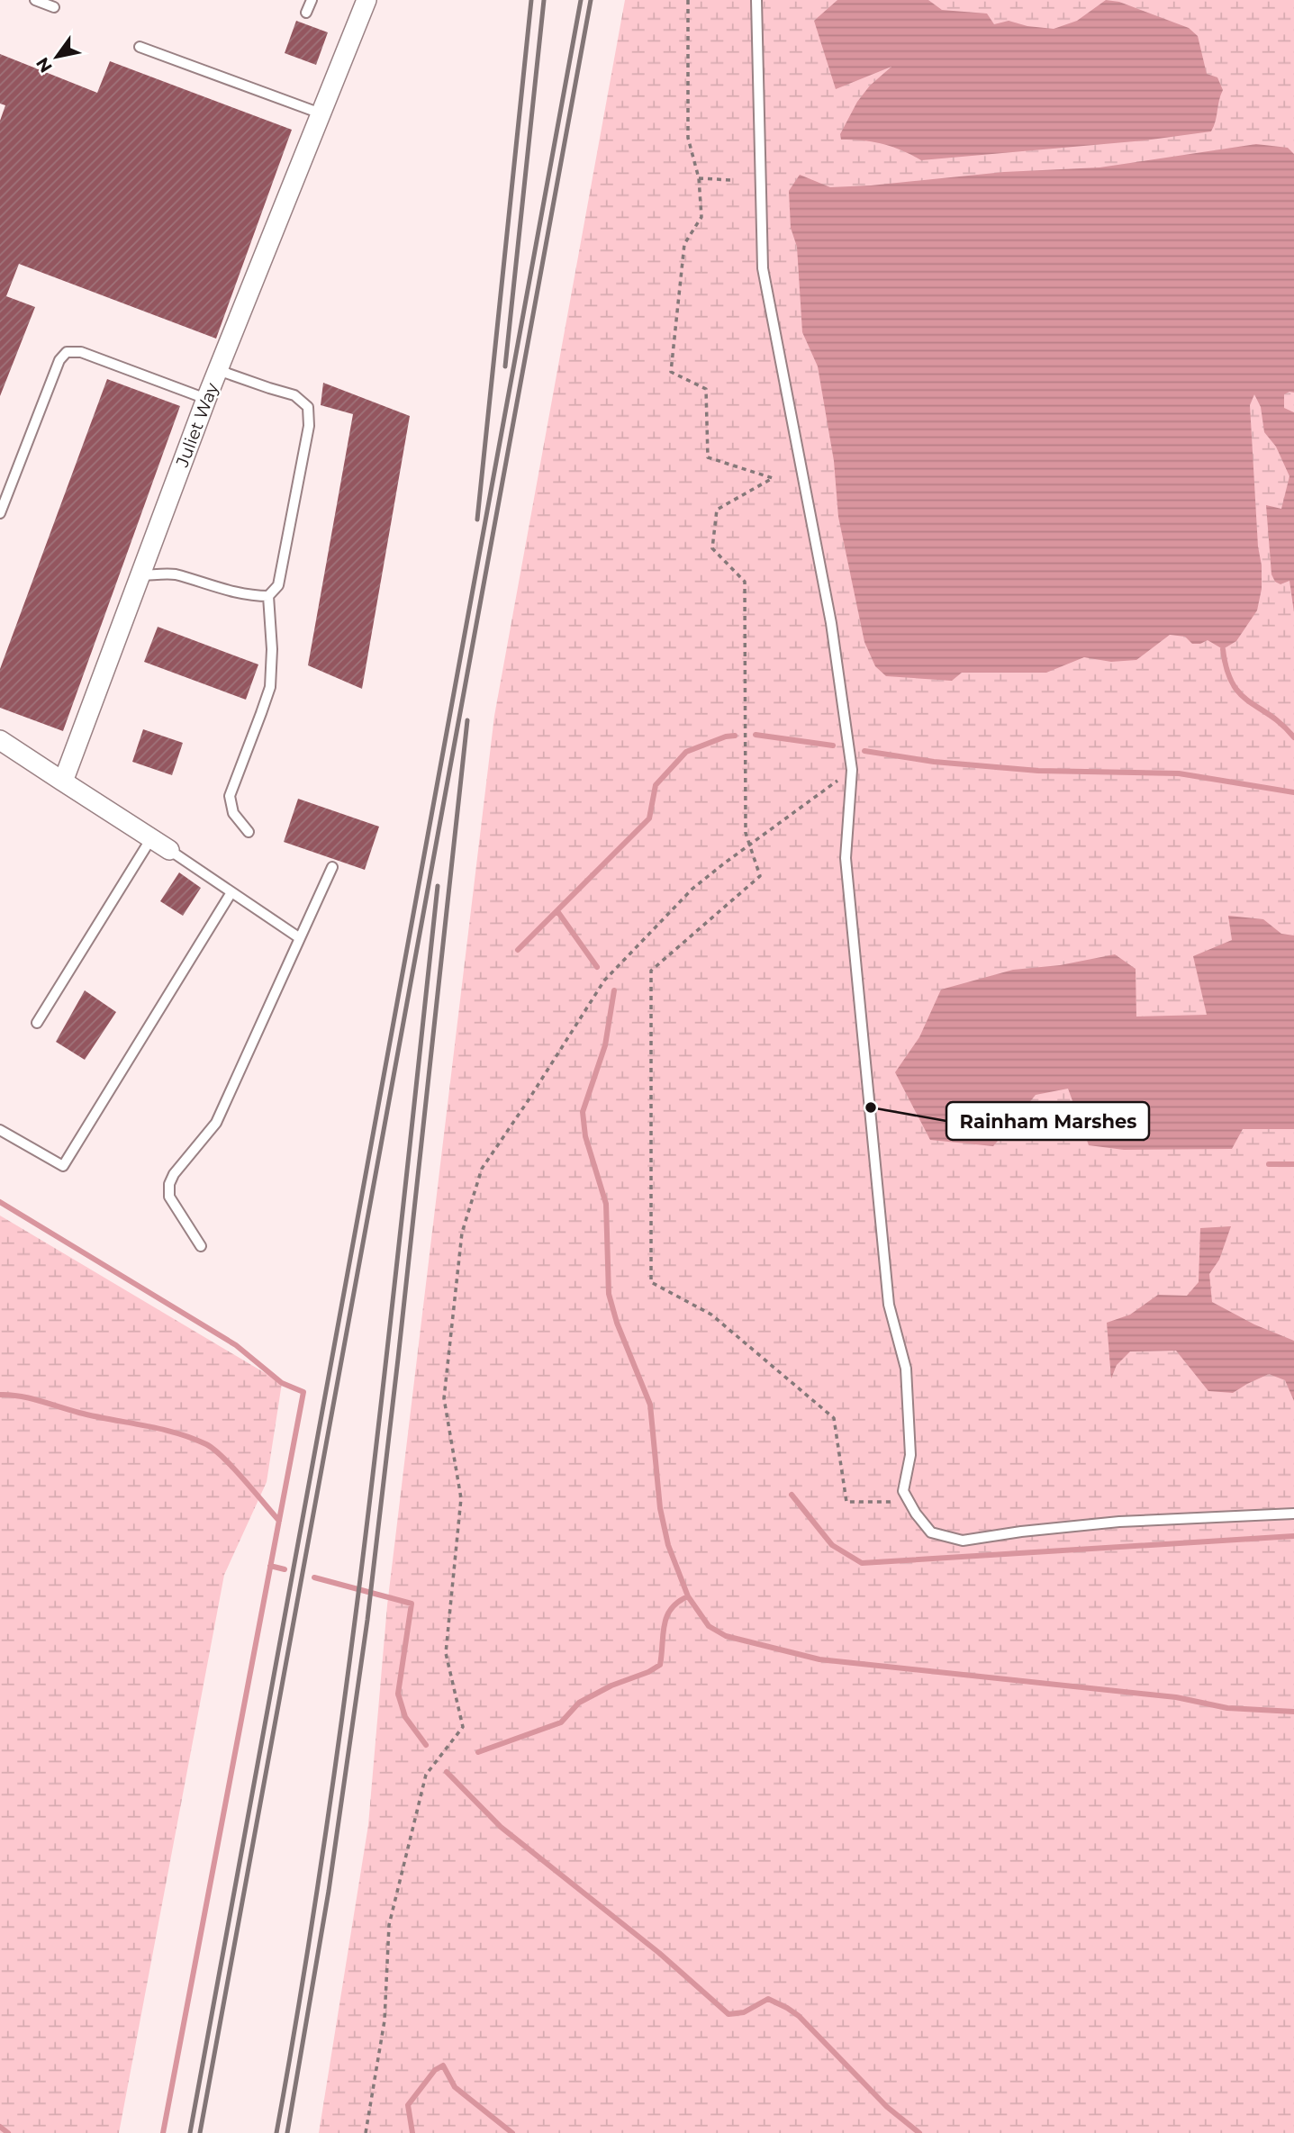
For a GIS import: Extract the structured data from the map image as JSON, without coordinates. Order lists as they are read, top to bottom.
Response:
{
  "streets": {
    "street": ["Juliet Way"]
  },
  "places": ["Rainham Marshes"],
  "north": "bottom left"
}
